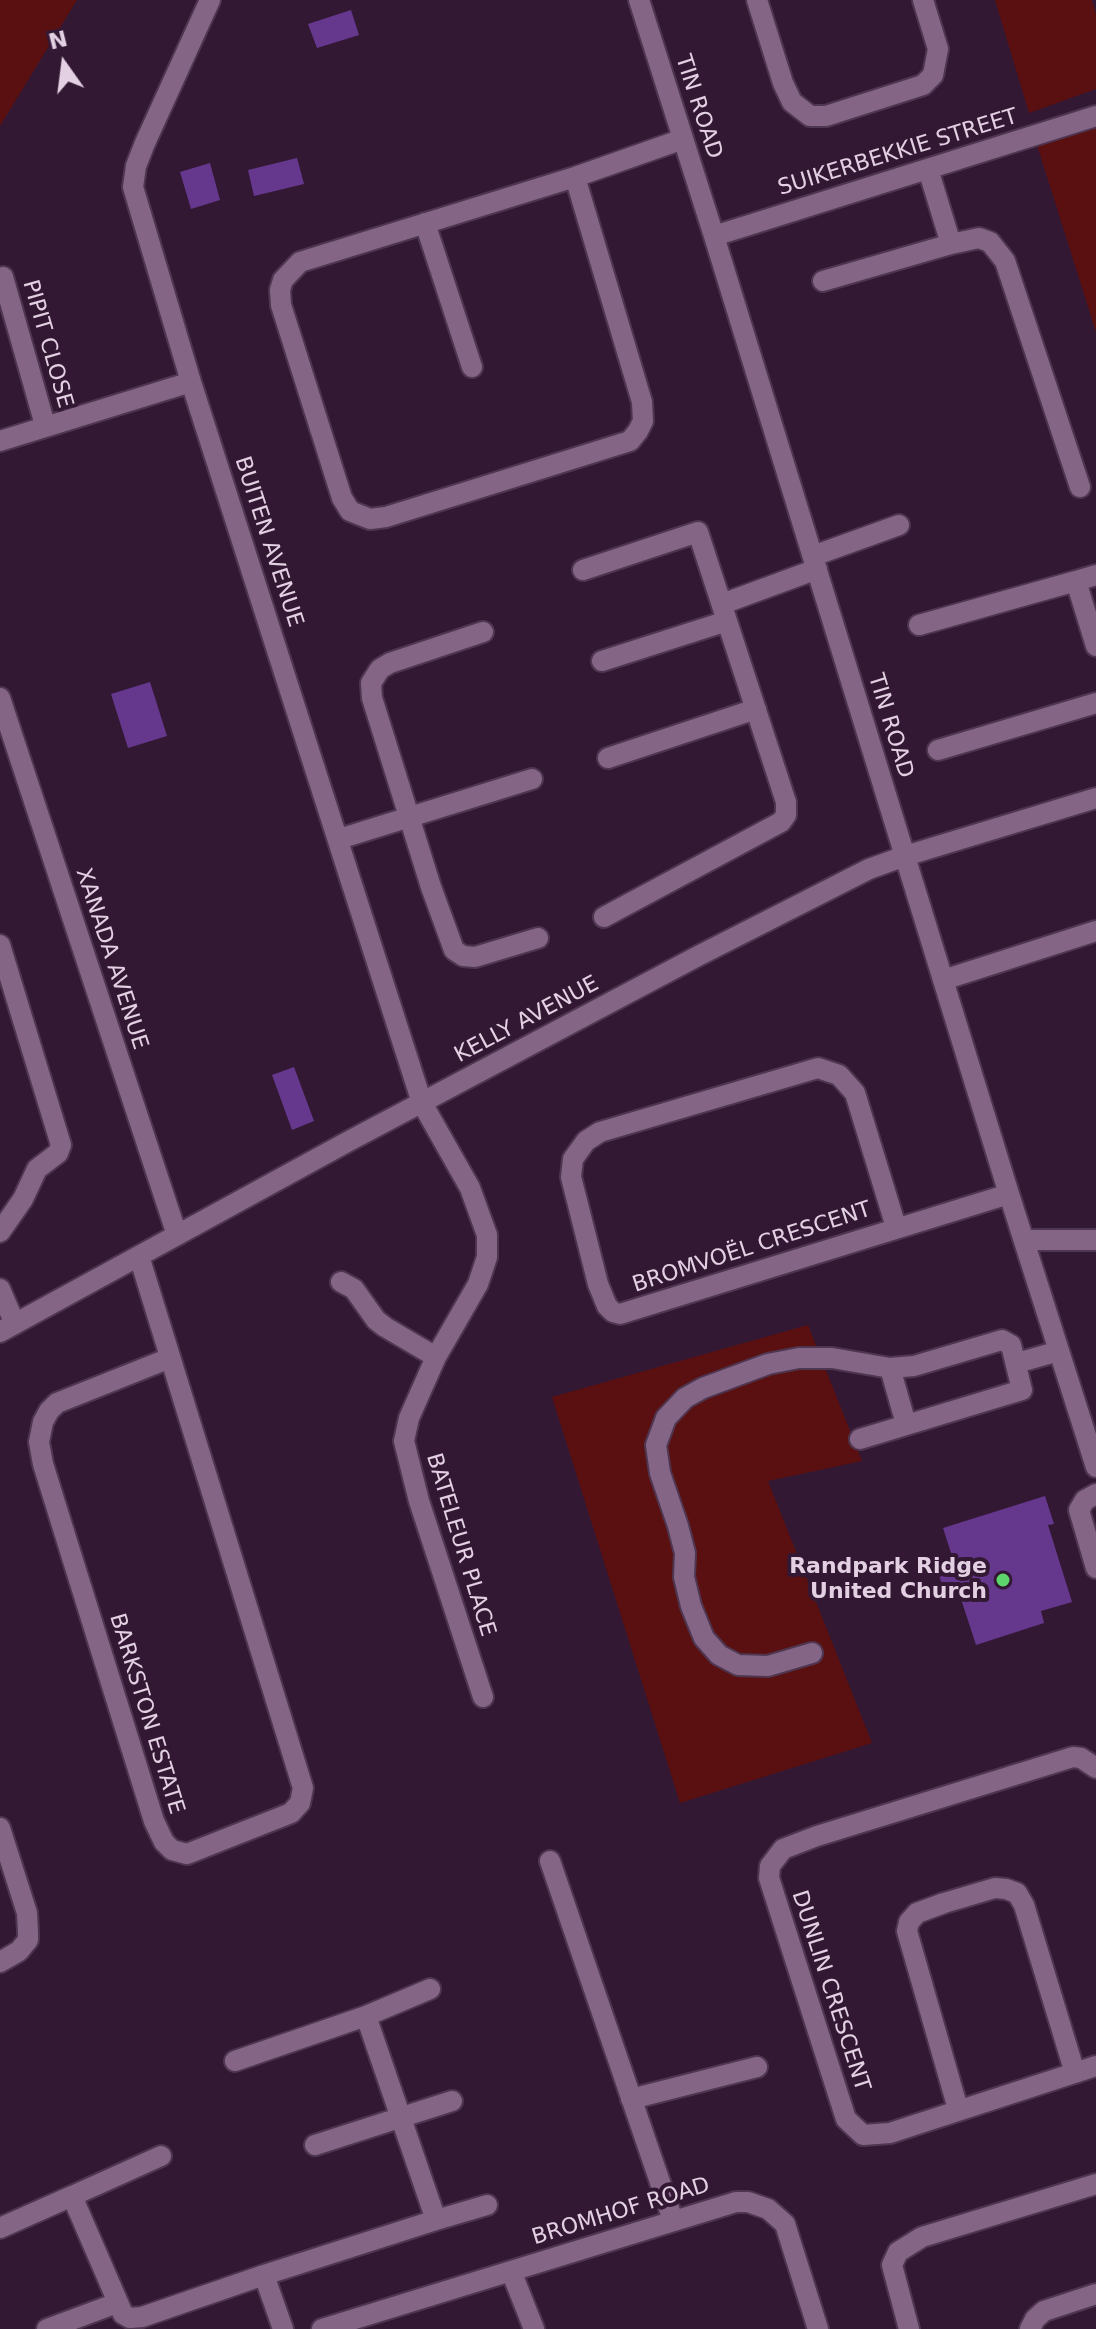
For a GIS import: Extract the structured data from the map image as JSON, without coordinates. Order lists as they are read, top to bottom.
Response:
{
  "streets": {
    "street": [
      "TIN ROAD",
      "SUIKERBEKKIE STREET",
      "PIPIT CLOSE",
      "BUITEN AVENUE",
      "XANADA AVENUE",
      "KELLY AVENUE",
      "BROMVOËL CRESCENT",
      "BATELEUR PLACE",
      "BARKSTON ESTATE",
      "DUNLIN CRESCENT",
      "BROMHOF ROAD"
    ]
  },
  "crossings": [
    ["TIN ROAD", "SUIKERBEKKIE STREET"],
    ["TIN ROAD", "KELLY AVENUE"],
    ["TIN ROAD", "BROMVOËL CRESCENT"],
    ["BUITEN AVENUE", "KELLY AVENUE"],
    ["BUITEN AVENUE", "BATELEUR PLACE"],
    ["XANADA AVENUE", "KELLY AVENUE"],
    ["KELLY AVENUE", "BATELEUR PLACE"],
    ["KELLY AVENUE", "BARKSTON ESTATE"]
  ],
  "places": ["Randpark Ridge United Church"],
  "north": "top"
}
